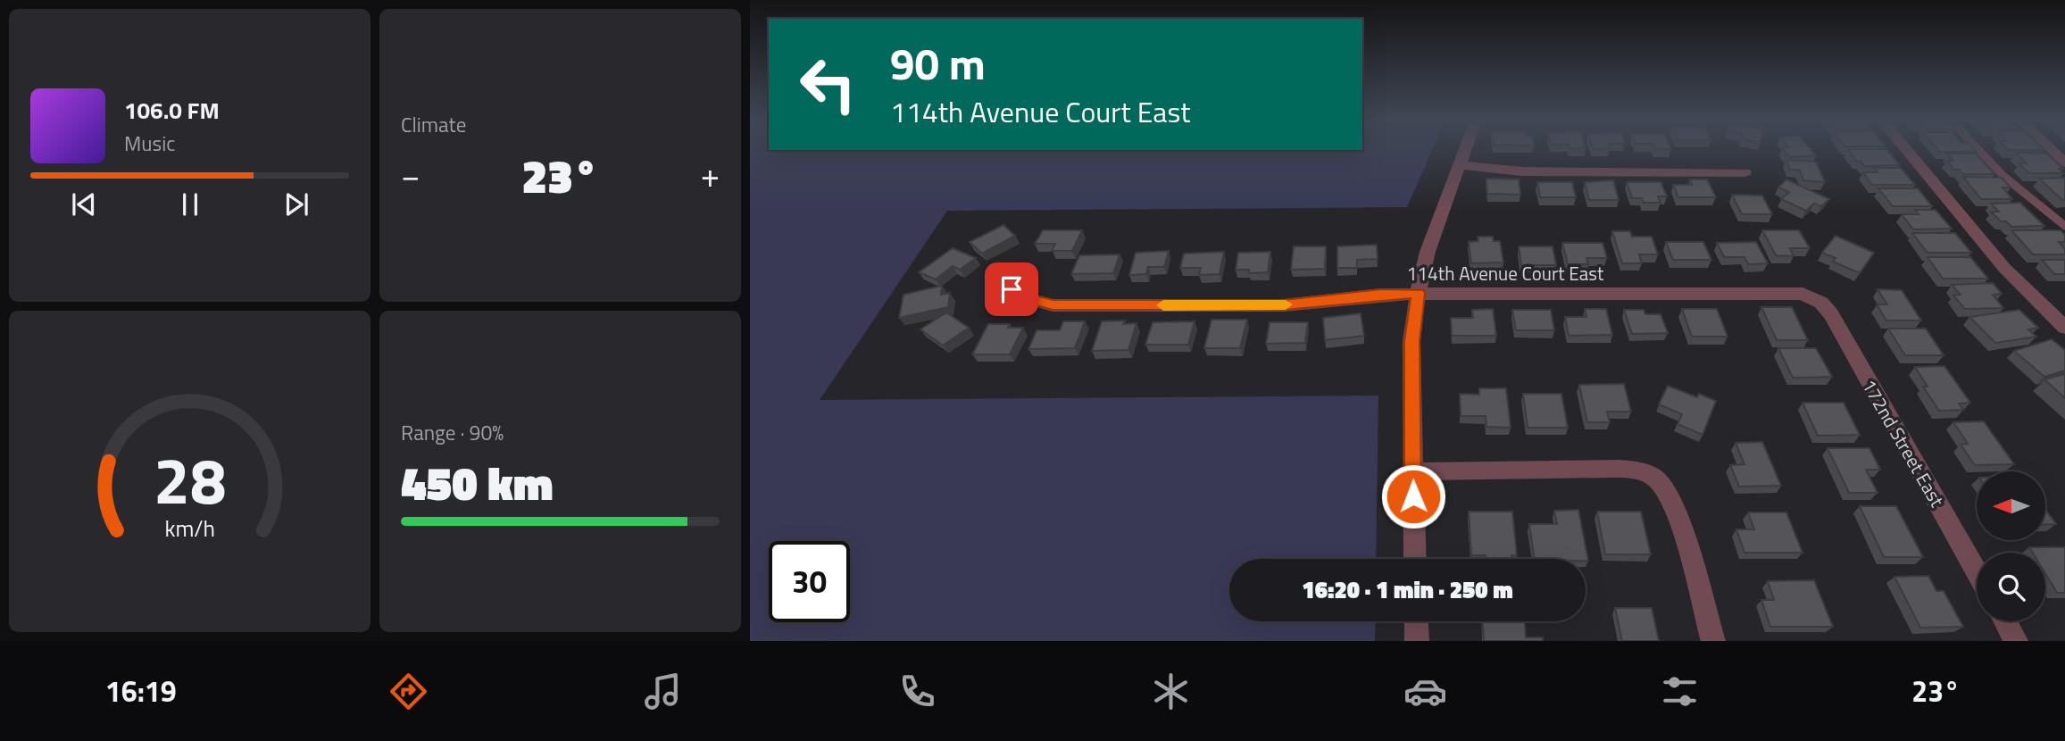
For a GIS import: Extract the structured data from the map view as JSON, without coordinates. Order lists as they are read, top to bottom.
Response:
{
  "streets": {
    "street": ["114th Avenue Court East", "172nd Street East"]
  },
  "crossings": [
    ["114th Avenue Court East", "172nd Street East"]
  ],
  "north": "left",
  "page": {
    "tile": [
      "Climate",
      ["Range · 90%", "450 km"]
    ],
    "turn": ["90 m", "114th Avenue Court East"],
    "song": ["106.0 FM", "Music"],
    "heat": ["−", "23°", "+"],
    "limit": "30",
    "trip": "16:20 · 1 min · 250 m",
    "tabs": ["16:19", "23°"],
    "gauge": ["28", "km/h"]
  }
}
